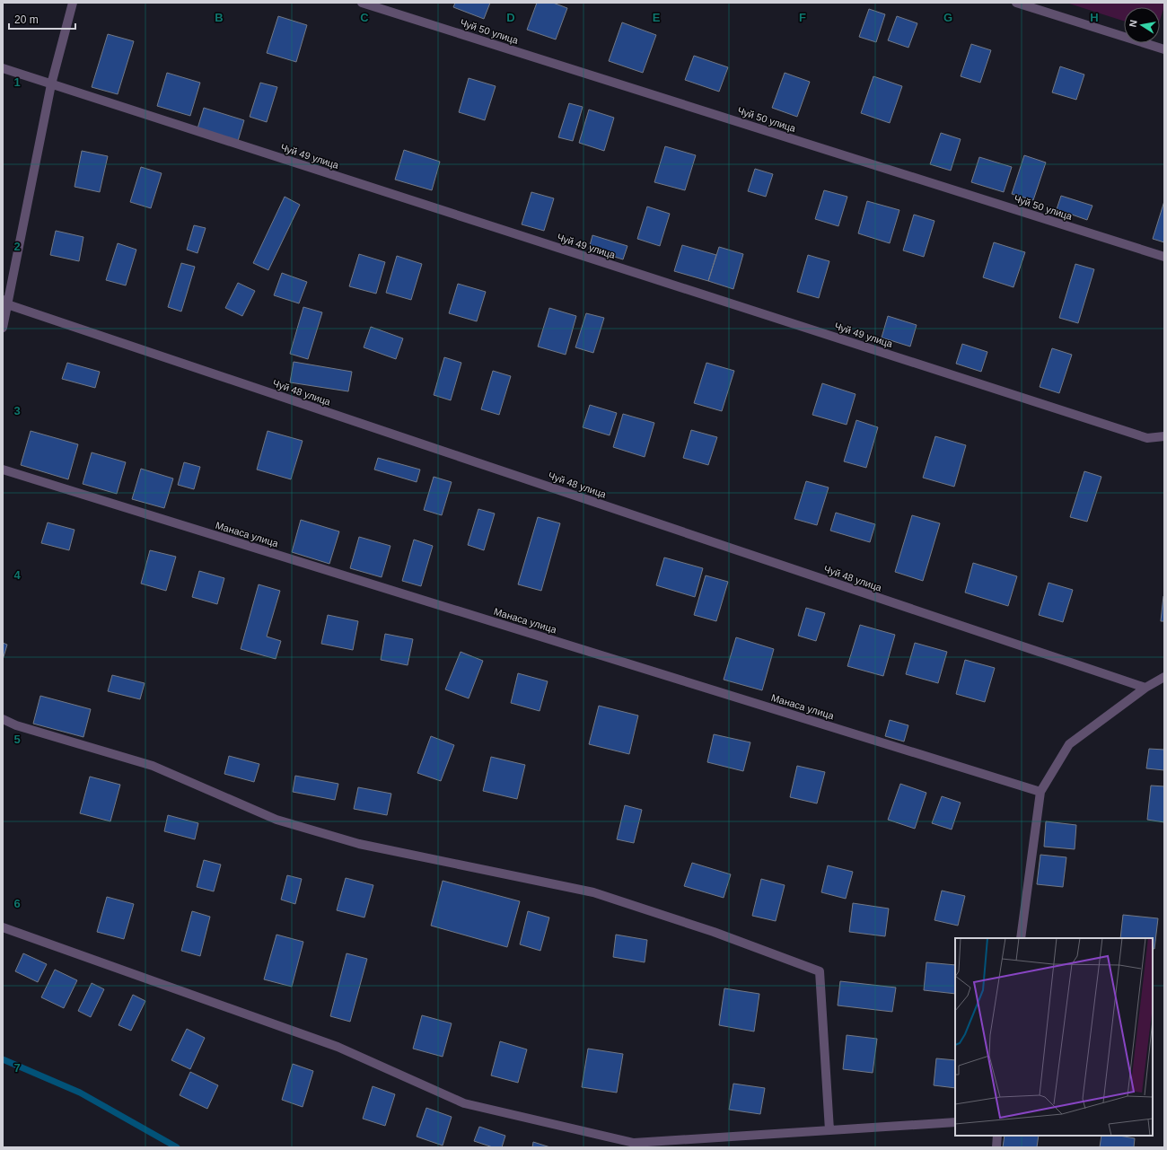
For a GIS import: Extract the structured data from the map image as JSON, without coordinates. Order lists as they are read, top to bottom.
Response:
{
  "streets": {
    "street": [
      "Чуй 50 улица",
      "Чуй 49 улица",
      "Чуй 48 улица",
      "Манаса улица"
    ]
  },
  "scale_bar": "20 m",
  "north": "left",
  "grid": {
    "columns": [
      "B",
      "C",
      "D",
      "E",
      "F",
      "G",
      "H"
    ],
    "rows": [
      "1",
      "2",
      "3",
      "4",
      "5",
      "6",
      "7"
    ]
  }
}
